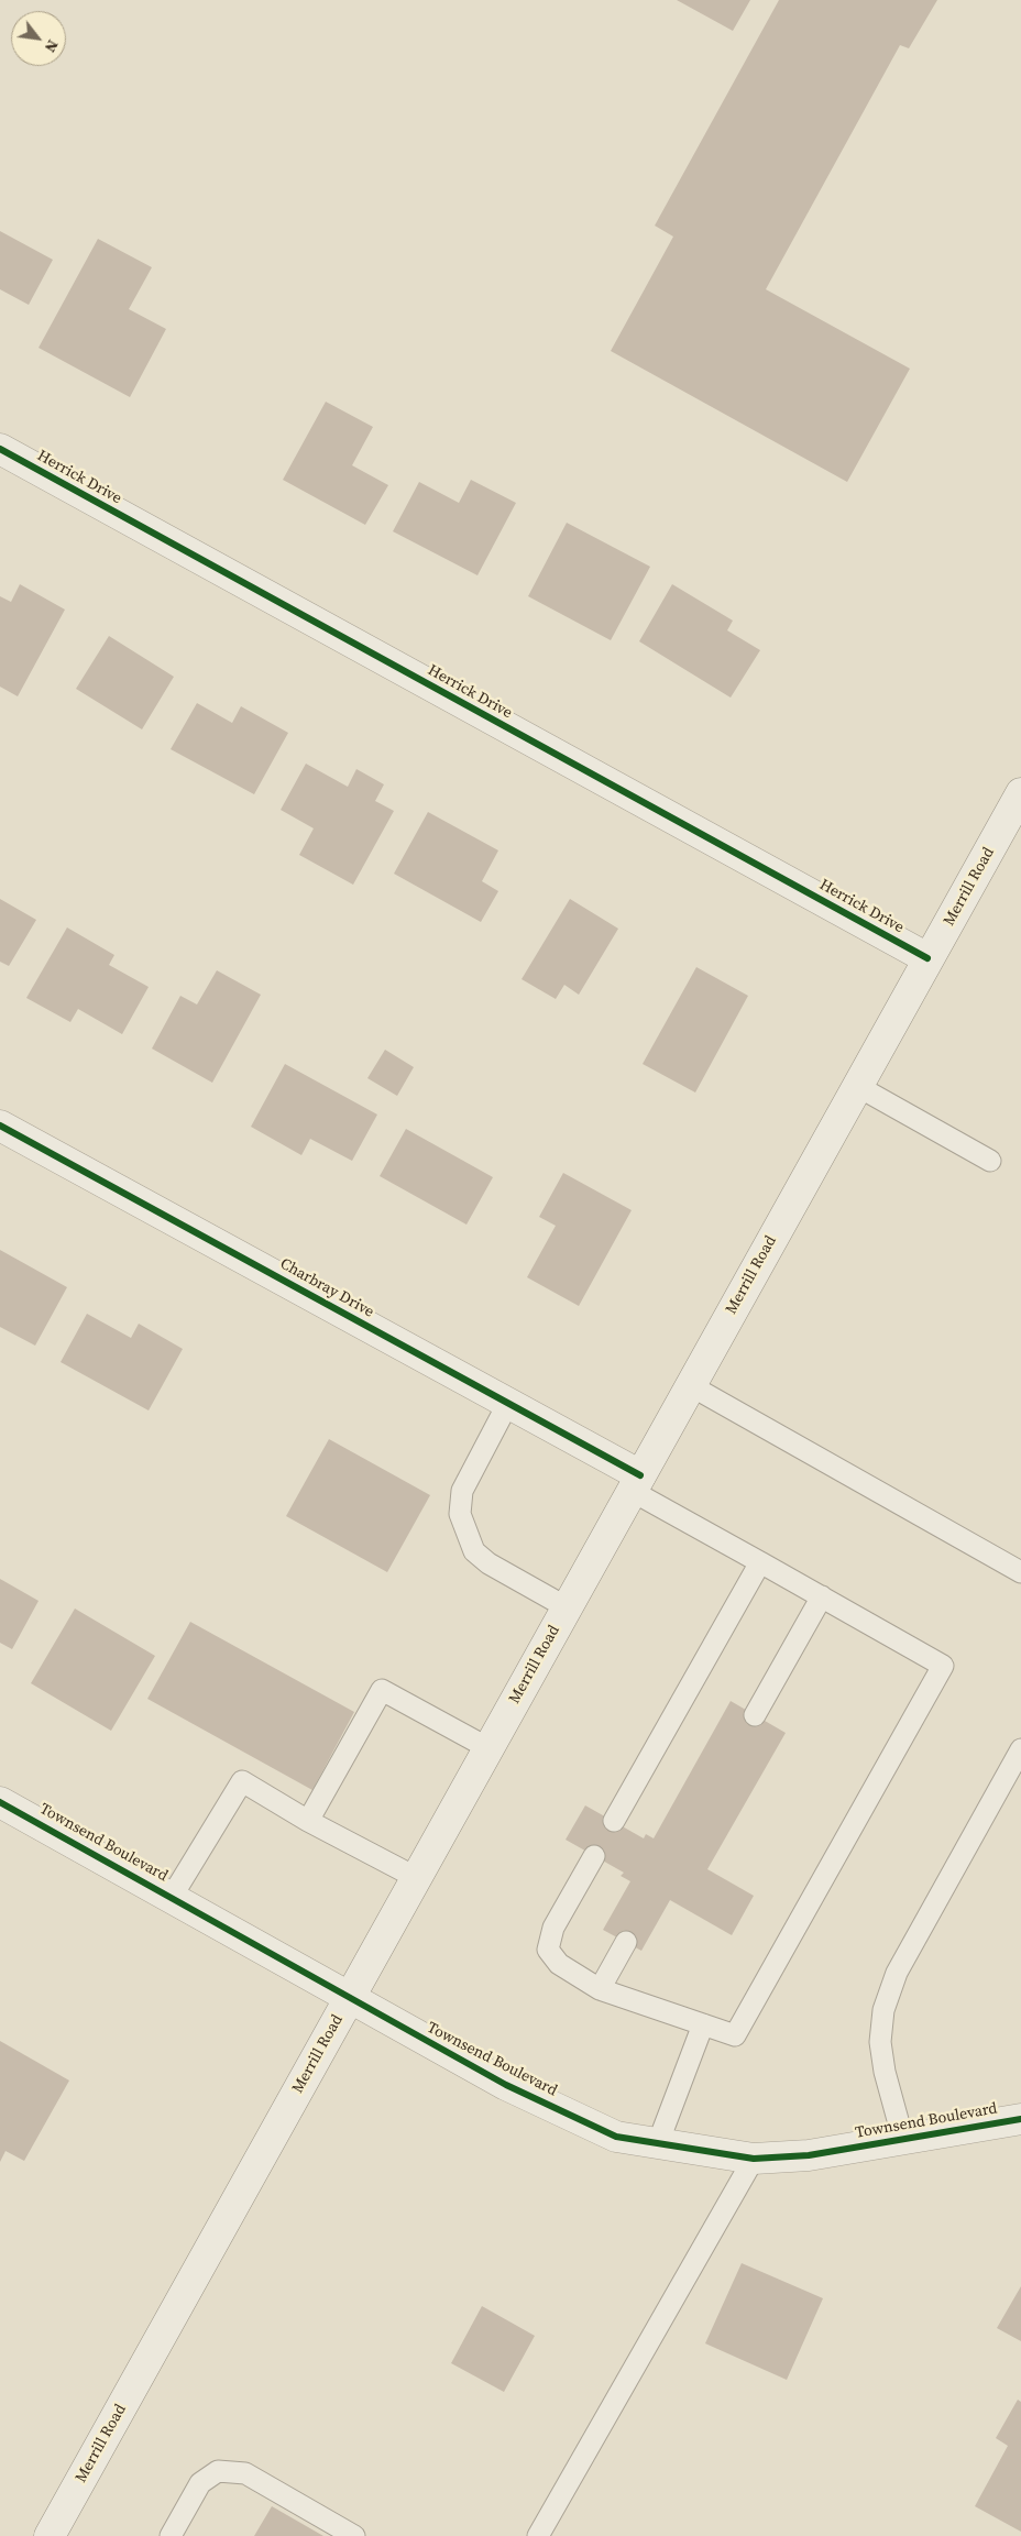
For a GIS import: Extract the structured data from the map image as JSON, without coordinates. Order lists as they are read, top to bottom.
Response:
{
  "streets": {
    "street": [
      "Herrick Drive",
      "Merrill Road",
      "Charbray Drive",
      "Townsend Boulevard"
    ]
  },
  "crossings": [
    ["Herrick Drive", "Merrill Road"],
    ["Merrill Road", "Charbray Drive"],
    ["Merrill Road", "Townsend Boulevard"]
  ],
  "north": "bottom right"
}
